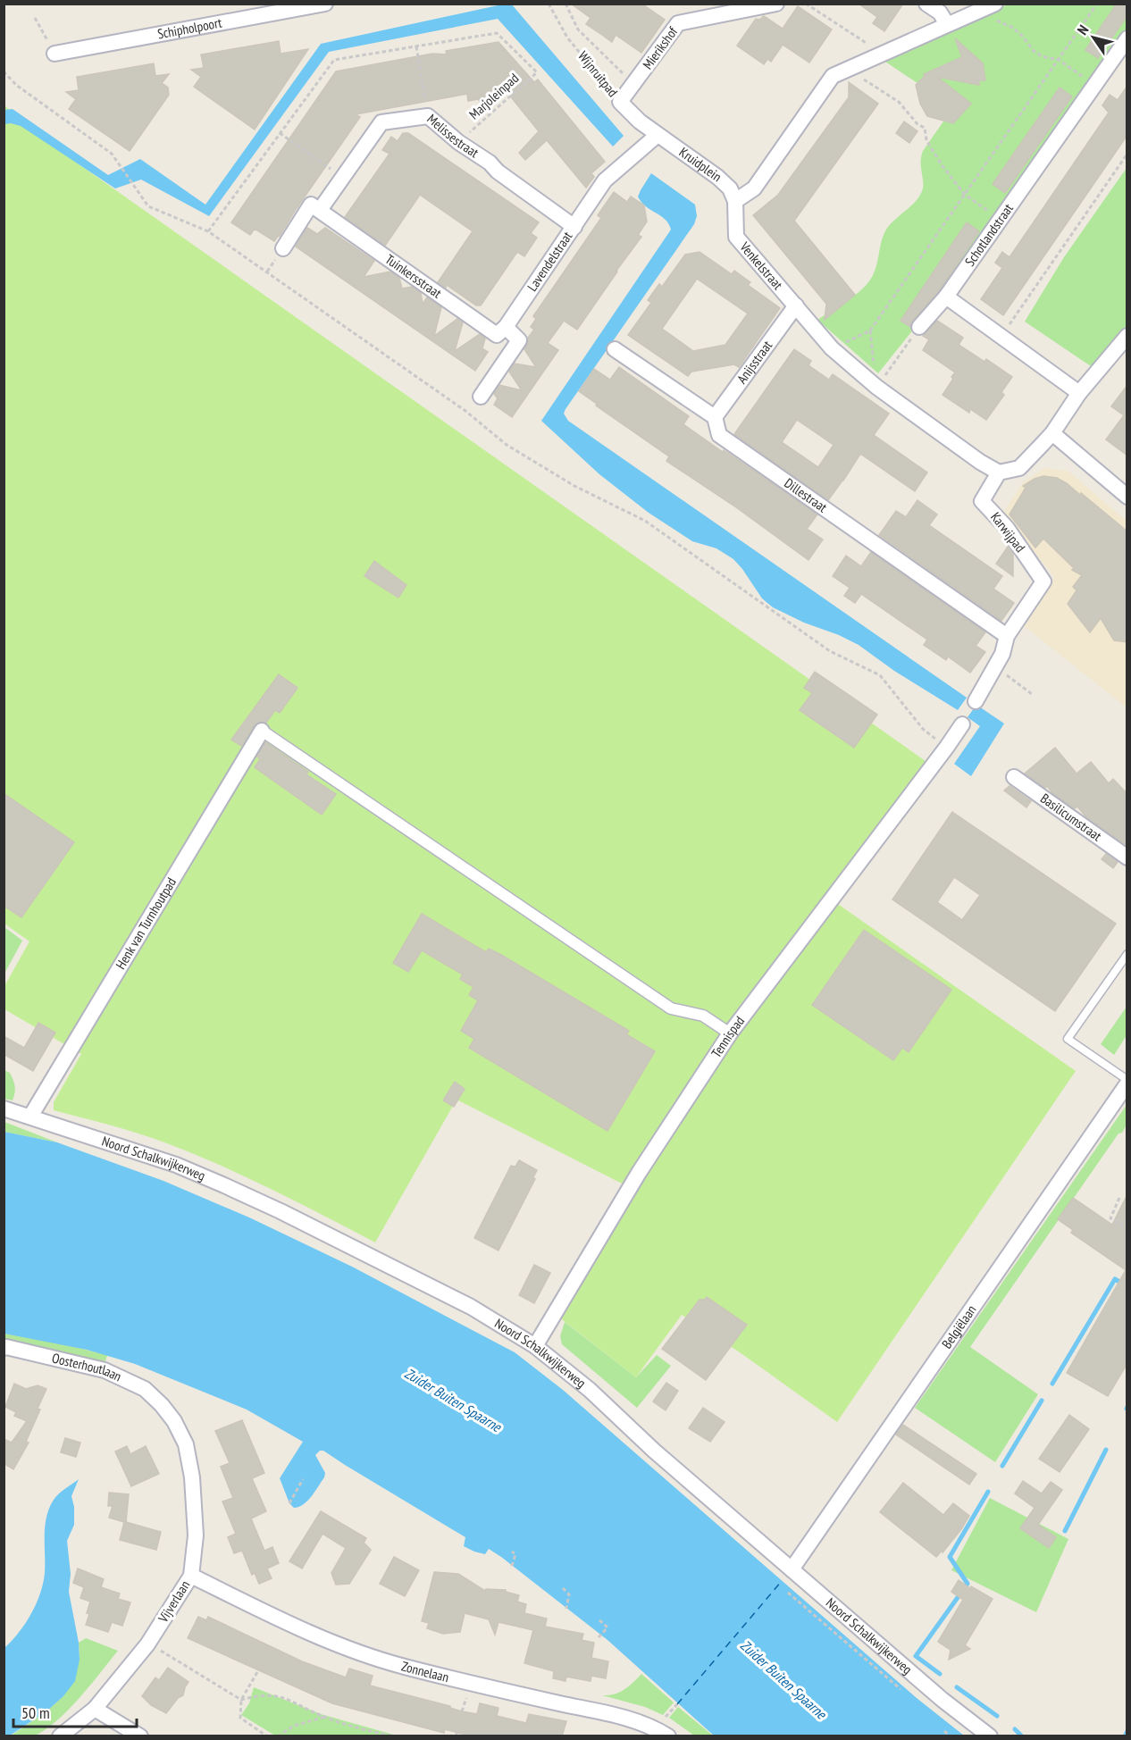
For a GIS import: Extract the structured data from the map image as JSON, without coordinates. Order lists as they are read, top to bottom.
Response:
{
  "streets": {
    "street": [
      "Schipholpoort",
      "Mierikshof",
      "Wijnruitpad",
      "Melissestraat",
      "Kruidplein",
      "Schotlandstraat",
      "Lavendelstraat",
      "Venkelstraat",
      "Tuinkersstraat",
      "Anijsstraat",
      "Dillestraat",
      "Karwijpad",
      "Basilicumstraat",
      "Henk van Turnhoutpad",
      "Tennispad",
      "Noord Schalkwijkerweg",
      "Belgiëlaan",
      "Oosterhoutlaan",
      "Vijverlaan",
      "Zonnelaan"
    ],
    "path": ["Marjoleinpad"]
  },
  "crossings": [
    ["Mierikshof", "Wijnruitpad"],
    ["Wijnruitpad", "Kruidplein"],
    ["Wijnruitpad", "Lavendelstraat"],
    ["Marjoleinpad", "Melissestraat"],
    ["Melissestraat", "Lavendelstraat"],
    ["Melissestraat", "Tuinkersstraat"],
    ["Kruidplein", "Lavendelstraat"],
    ["Kruidplein", "Venkelstraat"],
    ["Lavendelstraat", "Tuinkersstraat"],
    ["Venkelstraat", "Anijsstraat"],
    ["Venkelstraat", "Karwijpad"],
    ["Anijsstraat", "Dillestraat"],
    ["Dillestraat", "Karwijpad"],
    ["Henk van Turnhoutpad", "Noord Schalkwijkerweg"],
    ["Tennispad", "Noord Schalkwijkerweg"],
    ["Noord Schalkwijkerweg", "Belgiëlaan"],
    ["Oosterhoutlaan", "Vijverlaan"],
    ["Vijverlaan", "Zonnelaan"]
  ],
  "water": ["Zuider Buiten Spaarne"],
  "scale_bar": "50 m",
  "north": "top left"
}
